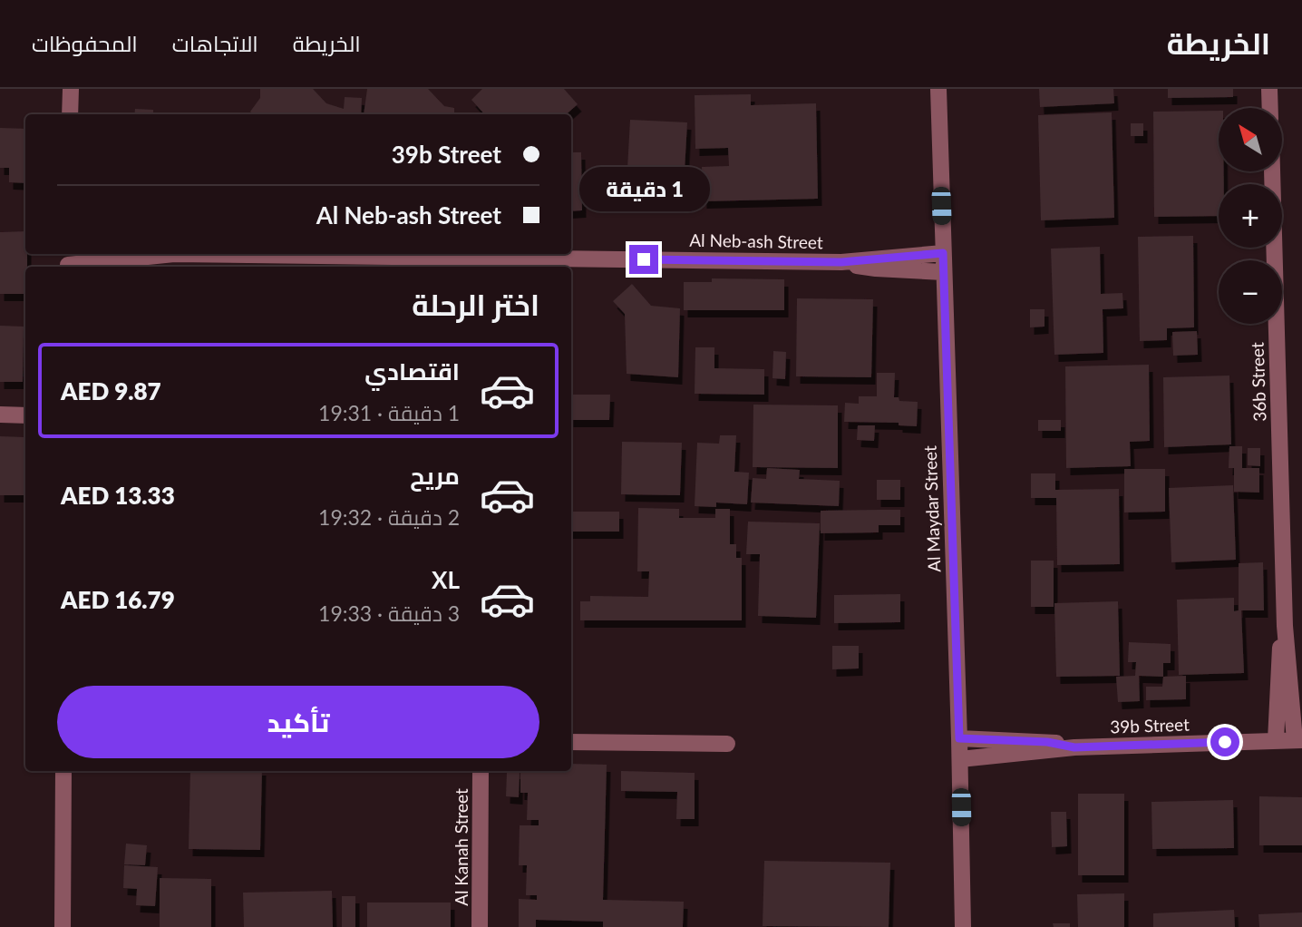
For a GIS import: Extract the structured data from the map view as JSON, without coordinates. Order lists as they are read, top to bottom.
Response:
{
  "streets": {
    "street": [
      "Al Neb-ash Street",
      "36b Street",
      "Al Maydar Street",
      "39b Street",
      "Al Kanah Street"
    ]
  },
  "crossings": [
    ["Al Neb-ash Street", "Al Maydar Street"],
    ["36b Street", "39b Street"],
    ["Al Maydar Street", "39b Street"]
  ],
  "north": "top left",
  "page": {
    "header": "الخريطة",
    "nav": ["الخريطة", "الاتجاهات", "المحفوظات"],
    "map_buttons": ["+", "−"],
    "banner": ["39b Street", "Al Neb-ash Street"],
    "bubble": "1 دقيقة",
    "heading": "اختر الرحلة",
    "list": [
      {
        "name": "اقتصادي",
        "note": "1 دقيقة · 19:31",
        "value": "AED 9.87"
      },
      {
        "name": "مريح",
        "note": "2 دقيقة · 19:32",
        "value": "AED 13.33"
      },
      {
        "name": "XL",
        "note": "3 دقيقة · 19:33",
        "value": "AED 16.79"
      }
    ],
    "buttons": "تأكيد"
  }
}
